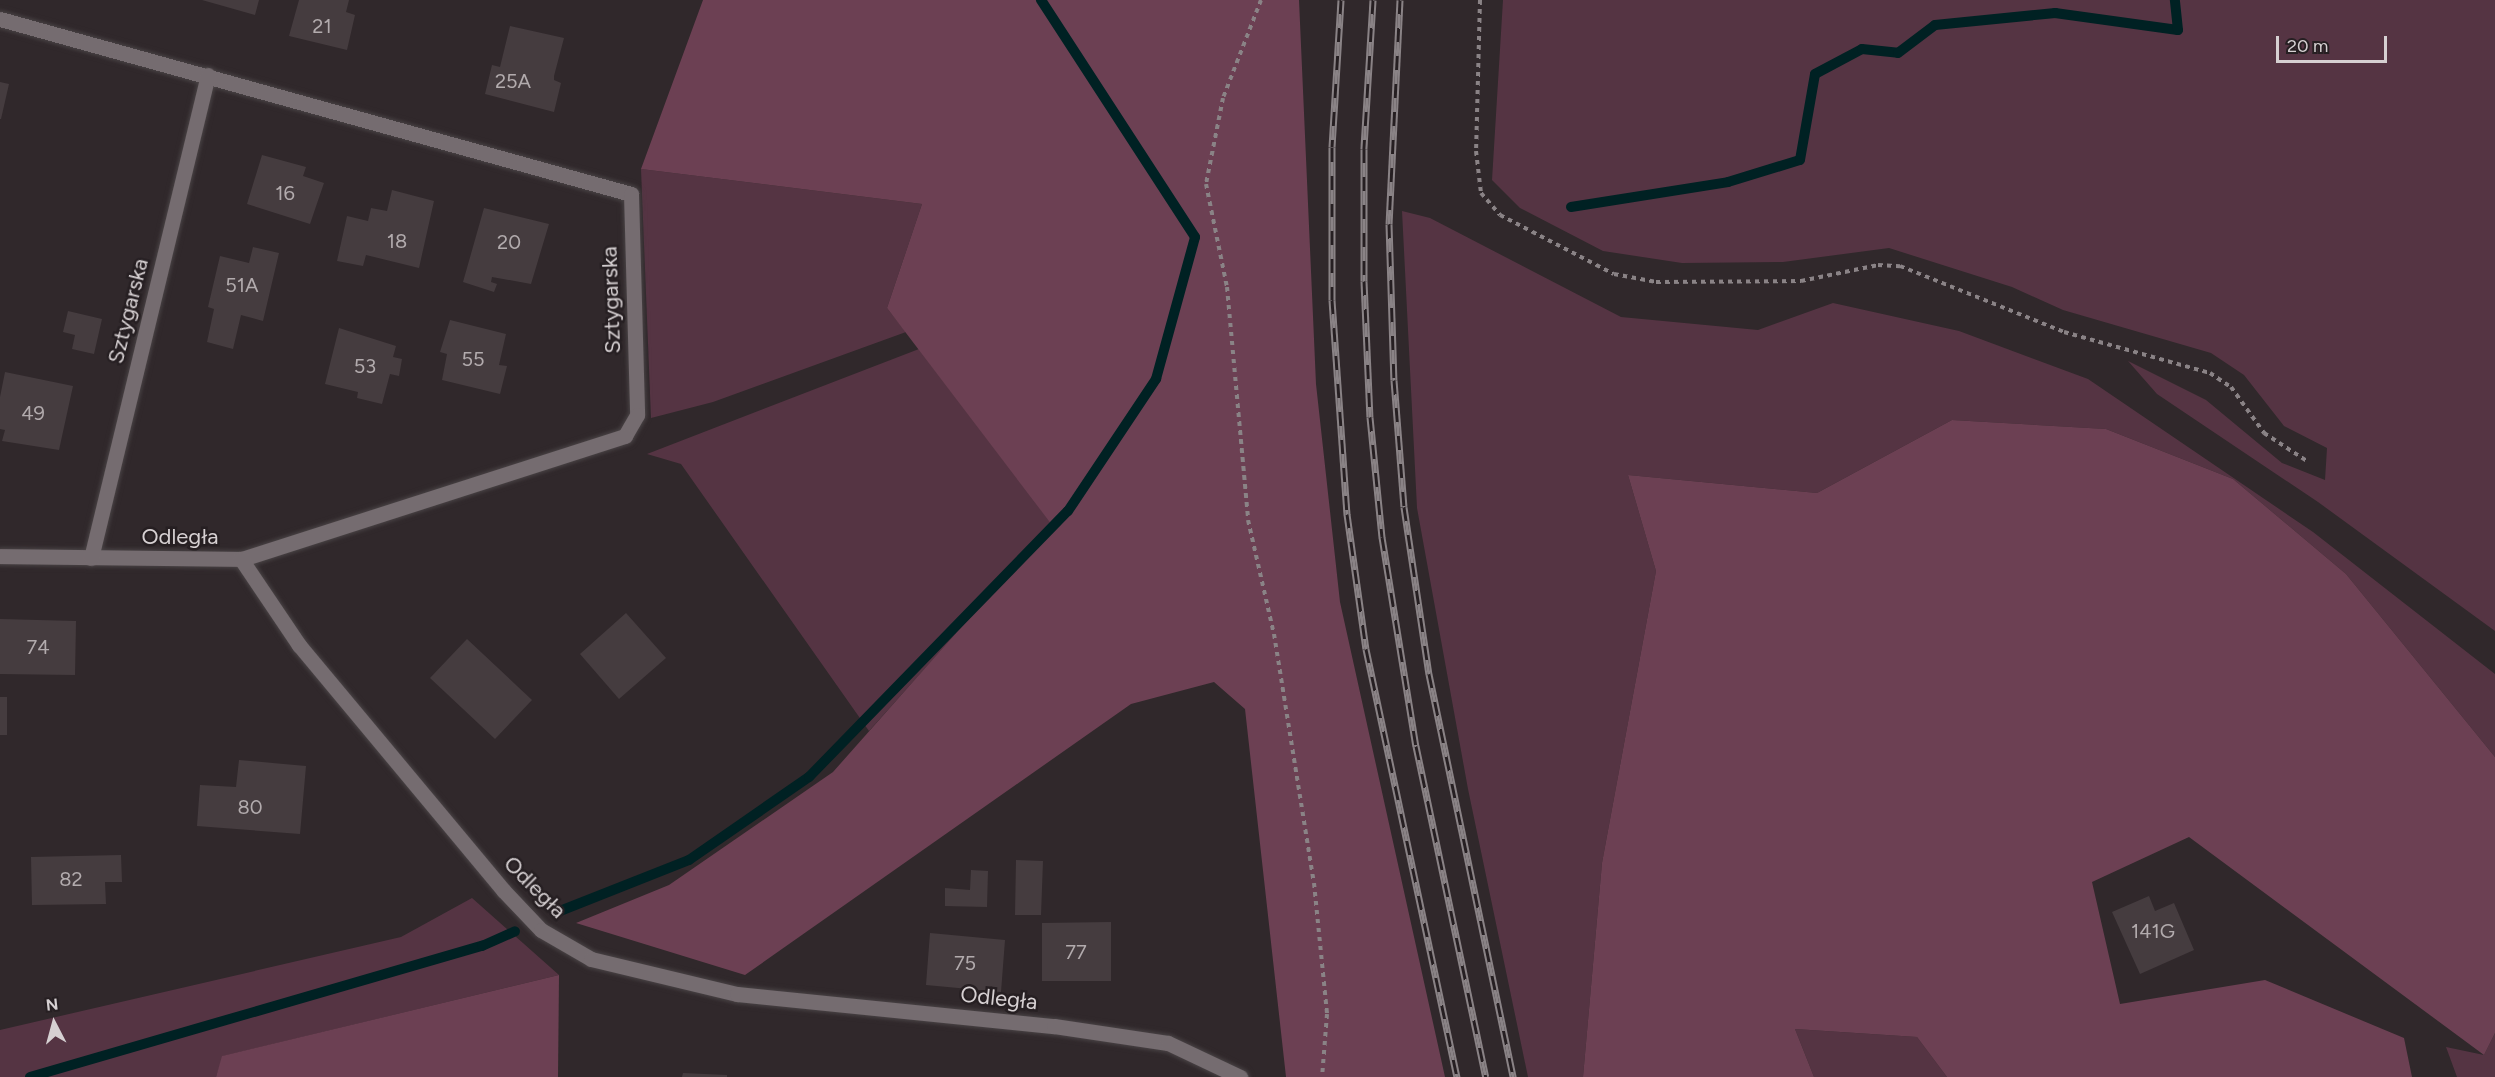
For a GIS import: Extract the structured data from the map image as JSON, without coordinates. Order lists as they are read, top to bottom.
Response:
{
  "streets": {
    "street": ["Sztygarska", "Odległa"]
  },
  "crossings": [
    ["Sztygarska", "Odległa"]
  ],
  "house_numbers": [
    "21",
    "25A",
    "16",
    "18",
    "20",
    "51A",
    "55",
    "53",
    "49",
    "74",
    "80",
    "82",
    "141G",
    "77",
    "75"
  ],
  "scale_bar": "20 m",
  "north": "top"
}
